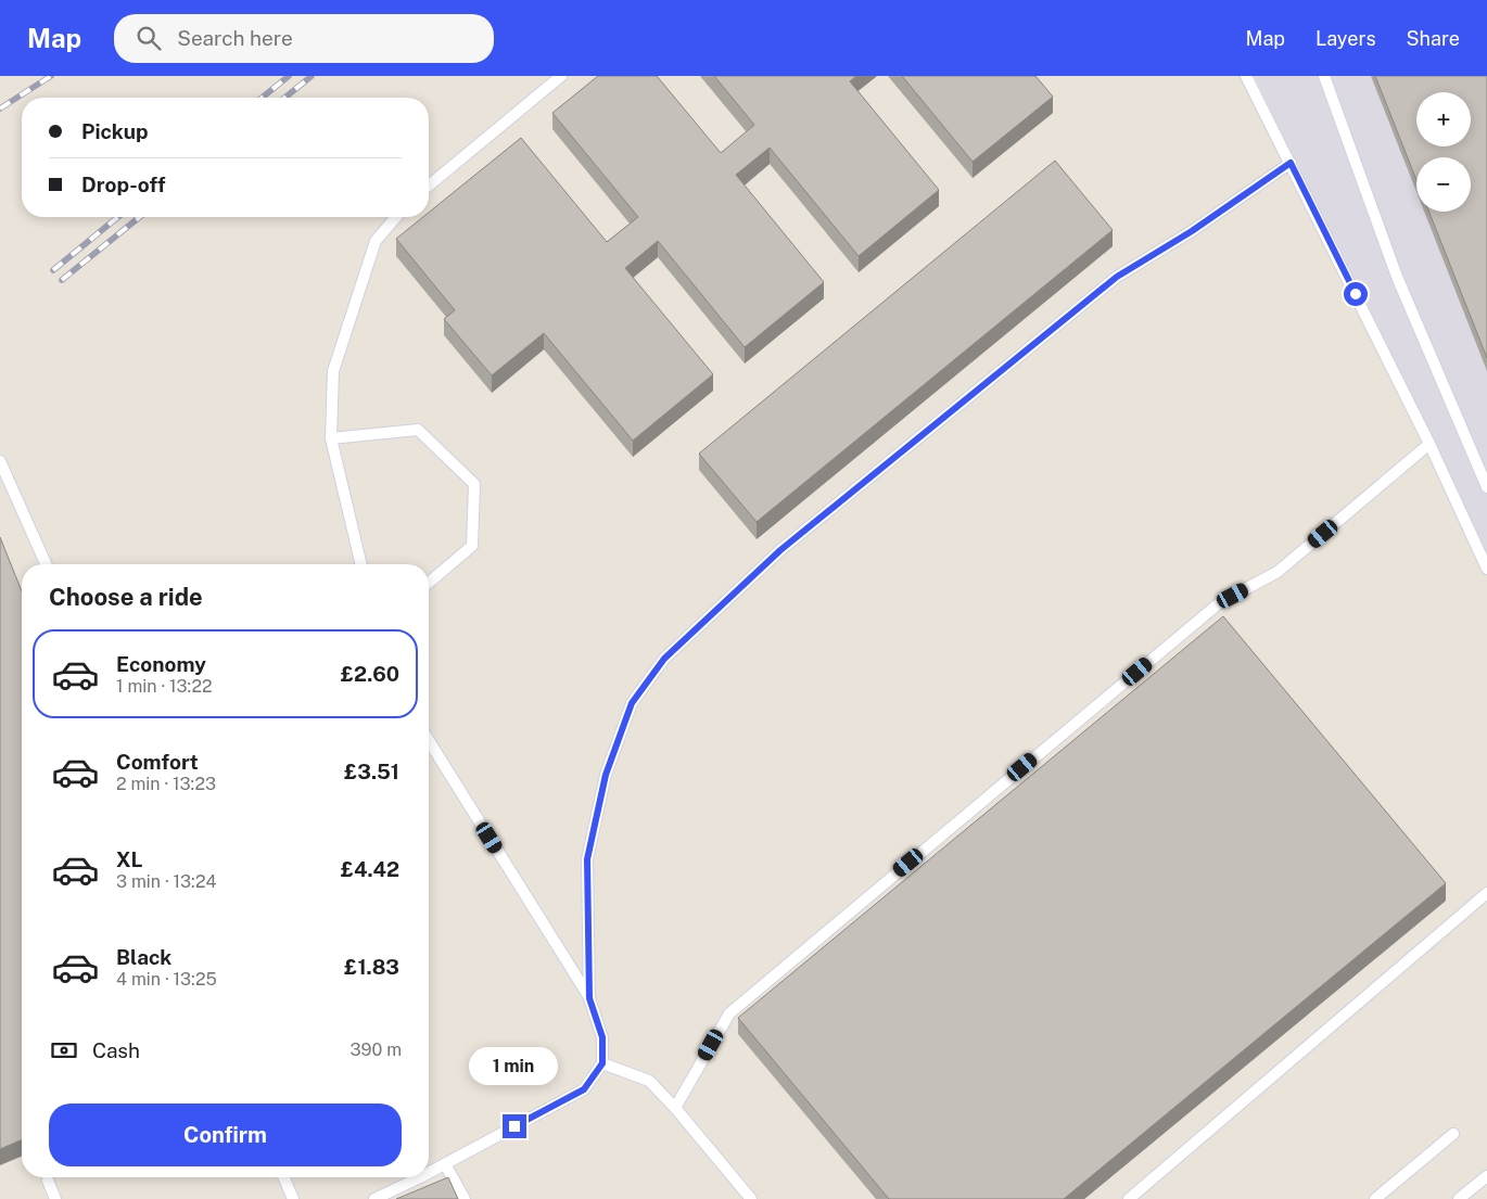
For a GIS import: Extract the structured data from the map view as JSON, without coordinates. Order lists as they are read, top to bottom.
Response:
{
  "page": {
    "header": "Map",
    "search": "Search here",
    "nav": ["Map", "Layers", "Share"],
    "map_buttons": ["+", "−"],
    "banner": ["Pickup", "Drop-off"],
    "heading": "Choose a ride",
    "list": [
      {
        "name": "Economy",
        "note": "1 min · 13:22",
        "value": "£2.60"
      },
      {
        "name": "Comfort",
        "note": "2 min · 13:23",
        "value": "£3.51"
      },
      {
        "name": "XL",
        "note": "3 min · 13:24",
        "value": "£4.42"
      },
      {
        "name": "Black",
        "note": "4 min · 13:25",
        "value": "£1.83"
      }
    ],
    "pay": ["Cash", "390 m"],
    "bubble": "1 min",
    "buttons": "Confirm"
  }
}
